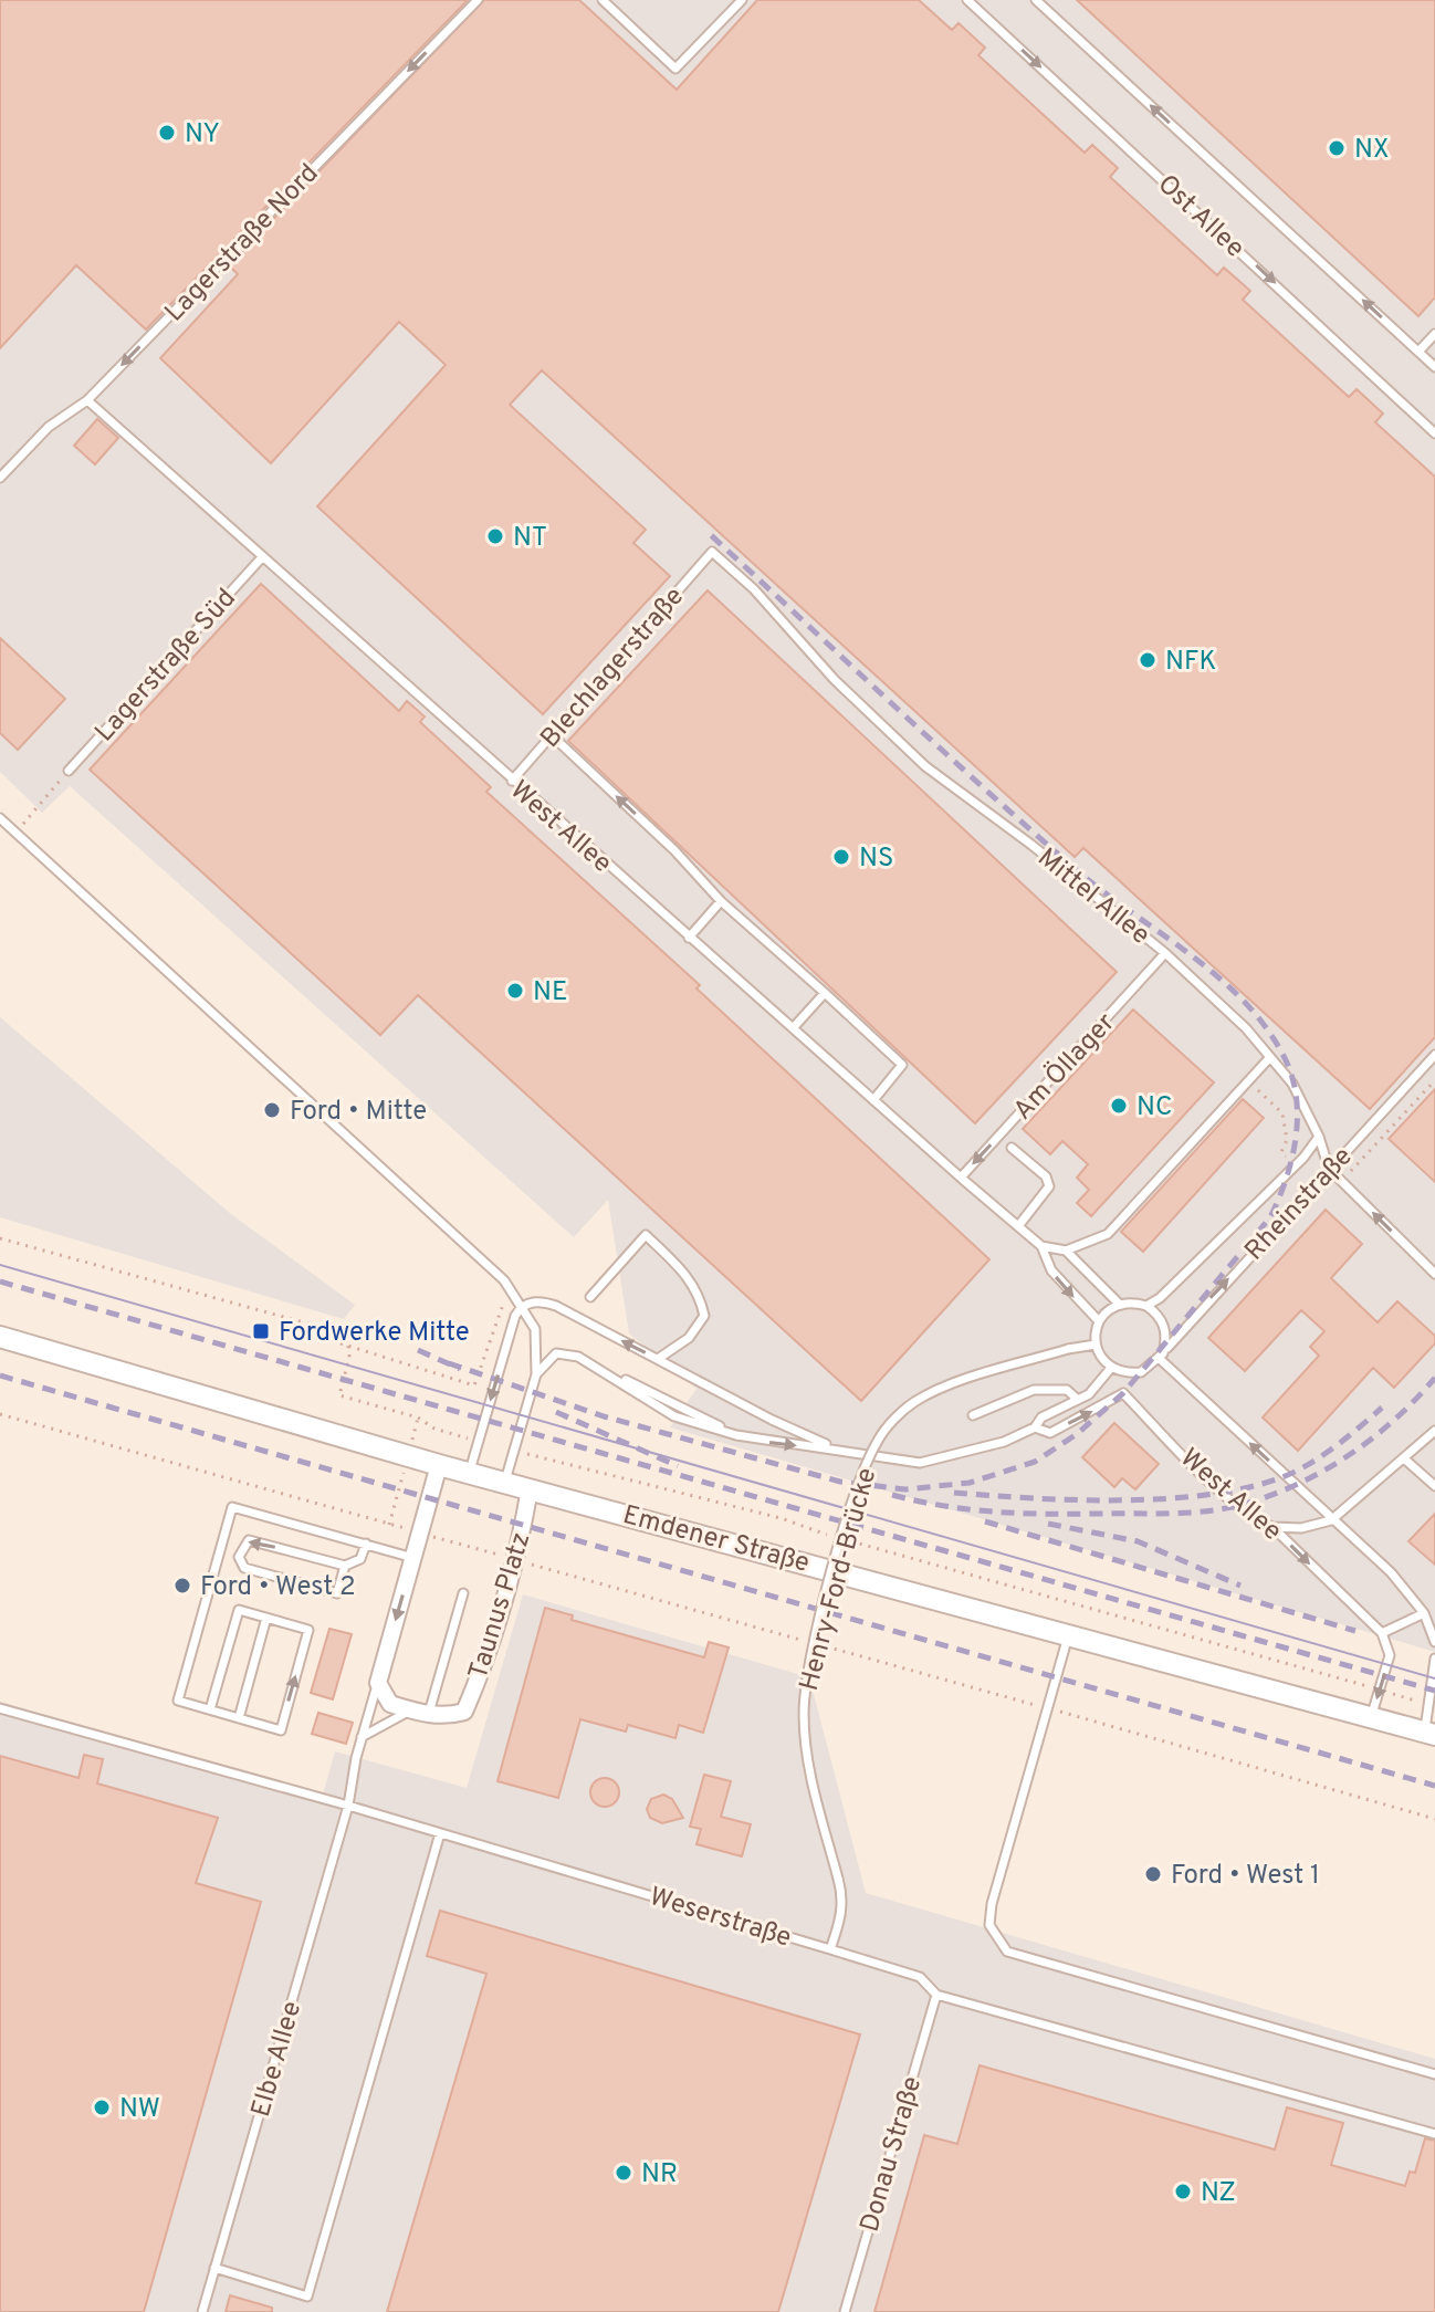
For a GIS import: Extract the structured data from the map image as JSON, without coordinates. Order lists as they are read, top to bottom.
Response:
{
  "streets": {
    "street": ["Emdener Straße", "Taunus Platz"],
    "lane": [
      "Ost Allee",
      "Lagerstraße Nord",
      "Lagerstraße Süd",
      "Blechlagerstraße",
      "West Allee",
      "Mittel Allee",
      "Am Öllager",
      "Rheinstraße",
      "Henry-Ford-Brücke",
      "Weserstraße",
      "Elbe Allee",
      "Donau Straße"
    ]
  },
  "crossings": [
    ["Lagerstraße Nord", "West Allee"],
    ["Lagerstraße Süd", "West Allee"],
    ["Blechlagerstraße", "West Allee"],
    ["Blechlagerstraße", "Mittel Allee"],
    ["West Allee", "Am Öllager"],
    ["West Allee", "Rheinstraße"],
    ["West Allee", "Henry-Ford-Brücke"],
    ["Mittel Allee", "Am Öllager"],
    ["Mittel Allee", "Rheinstraße"],
    ["Rheinstraße", "Henry-Ford-Brücke"],
    ["Emdener Straße", "Taunus Platz"],
    ["Henry-Ford-Brücke", "Weserstraße"],
    ["Weserstraße", "Elbe Allee"],
    ["Weserstraße", "Donau Straße"]
  ],
  "one_way": ["Lagerstraße Nord", "Am Öllager"],
  "places": {
    "other": [
      "NY",
      "NX",
      "NT",
      "NFK",
      "NS",
      "NE",
      "NC",
      "Ford • Mitte",
      "Ford • West 2",
      "Ford • West 1",
      "NW",
      "NR",
      "NZ"
    ],
    "transit": ["Fordwerke Mitte"]
  }
}
